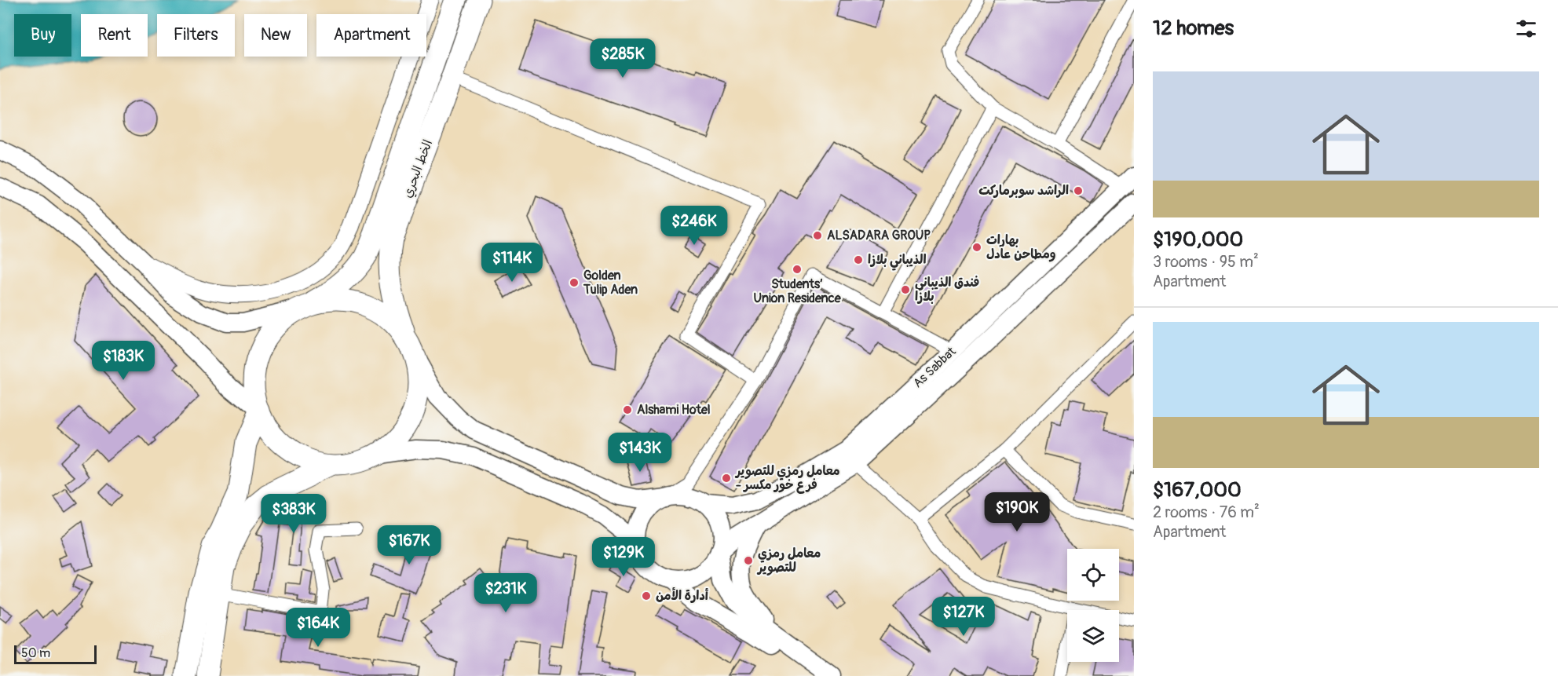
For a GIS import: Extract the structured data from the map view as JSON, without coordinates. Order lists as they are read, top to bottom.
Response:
{
  "streets": {
    "highway": ["الخط البحري"],
    "main road": ["As Sabbat"]
  },
  "places": [
    "الراشد سوبرماركت",
    "ALSADARA GROUP",
    "بهارات ومطاحن عادل",
    "الذيباني بلازا",
    "Students’ Union Residence",
    "Golden Tulip Aden",
    "فندق الذيباني بلازا",
    "Alshami Hotel",
    "معامل رمزي للتصوير - فرع خور مكسر",
    "معامل رمزي للتصوير",
    "أدارة الأمن"
  ],
  "scale_bar": "50 m",
  "page": {
    "heading": "12 homes",
    "chip": [
      "Buy",
      "Rent",
      "Filters",
      "New",
      "Apartment"
    ],
    "price": [
      "$285K",
      "$246K",
      "$114K",
      "$183K",
      "$143K",
      "$190K",
      "$383K",
      "$167K",
      "$129K",
      "$231K",
      "$127K",
      "$164K"
    ],
    "list": [
      {
        "name": "$190,000",
        "note": "3 rooms · 95 m² · Apartment"
      },
      {
        "name": "$167,000",
        "note": "2 rooms · 76 m² · Apartment"
      }
    ],
    "scale": "50 m"
  }
}
